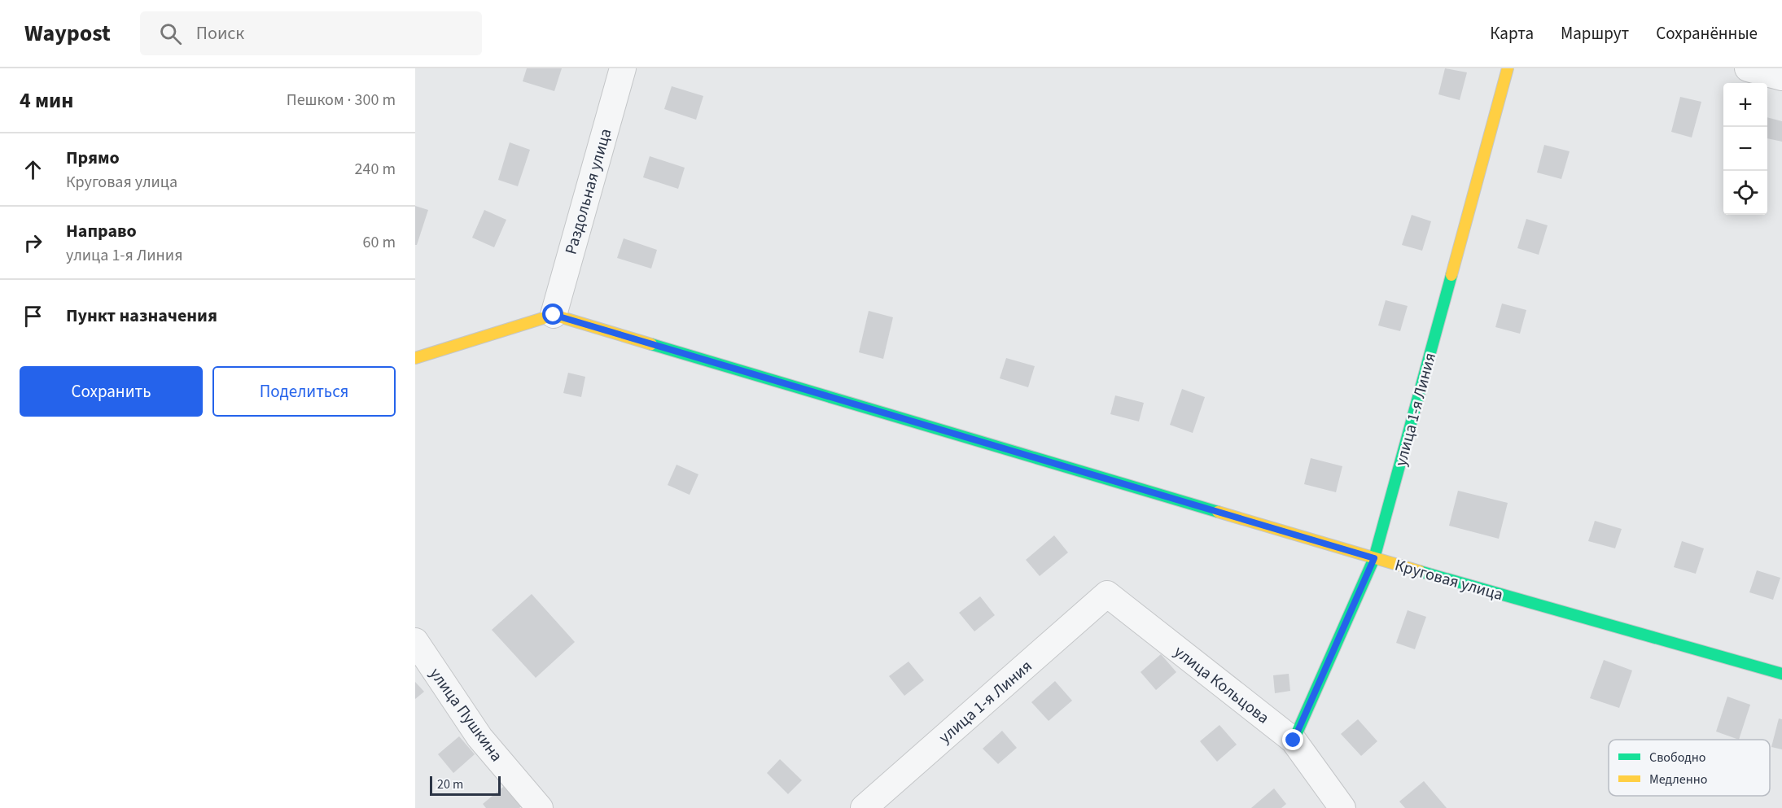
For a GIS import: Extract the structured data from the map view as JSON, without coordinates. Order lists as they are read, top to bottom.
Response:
{
  "streets": {
    "street": [
      "Раздольная улица",
      "улица 1-я Линия",
      "Круговая улица",
      "улица Кольцова",
      "улица Пушкина"
    ]
  },
  "crossings": [
    ["Раздольная улица", "Круговая улица"],
    ["улица 1-я Линия", "Круговая улица"],
    ["улица 1-я Линия", "улица Кольцова"]
  ],
  "legend": ["Свободно", "Медленно"],
  "scale_bar": "20 m",
  "page": {
    "header": "Waypost",
    "search": "Поиск",
    "nav": ["Карта", "Маршрут", "Сохранённые"],
    "heading": ["4 мин", "Пешком · 300 m"],
    "map_buttons": ["+", "−"],
    "list": [
      ["Прямо", "Круговая улица", "240 m"],
      ["Направо", "улица 1-я Линия", "60 m"],
      "Пункт назначения"
    ],
    "buttons": ["Сохранить", "Поделиться"],
    "scale": "20 m"
  }
}
